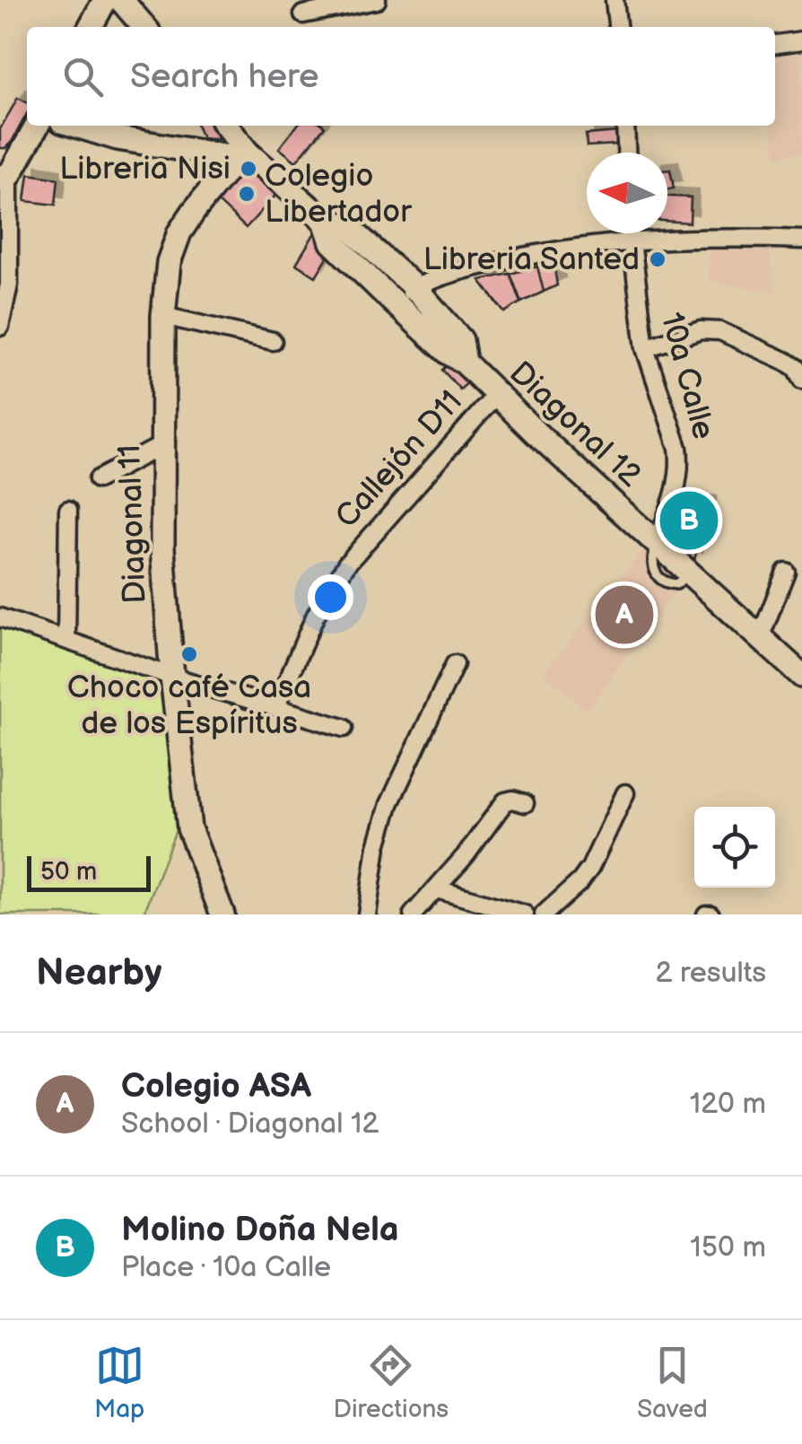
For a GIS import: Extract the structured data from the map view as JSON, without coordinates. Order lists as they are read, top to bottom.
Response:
{
  "streets": {
    "main road": ["Diagonal 12", "Diagonal 11"],
    "street": ["10a Calle", "Callejón D11"]
  },
  "crossings": [
    ["10a Calle", "Diagonal 12"],
    ["Diagonal 12", "Callejón D11"],
    ["Diagonal 12", "Diagonal 11"]
  ],
  "places": [
    "Libreria Nisi",
    "Colegio Libertador",
    "Libreria Santed",
    "Choco café Casa de los Espíritus"
  ],
  "scale_bar": "50 m",
  "north": "left",
  "page": {
    "search": "Search here",
    "pins": ["B", "A"],
    "scale": "50 m",
    "heading": ["Nearby", "2 results"],
    "list": [
      {
        "mark": "A",
        "name": "Colegio ASA",
        "note": "School · Diagonal 12",
        "value": "120 m"
      },
      {
        "mark": "B",
        "name": "Molino Doña Nela",
        "note": "Place · 10a Calle",
        "value": "150 m"
      }
    ],
    "nav": ["Map", "Directions", "Saved"]
  }
}
